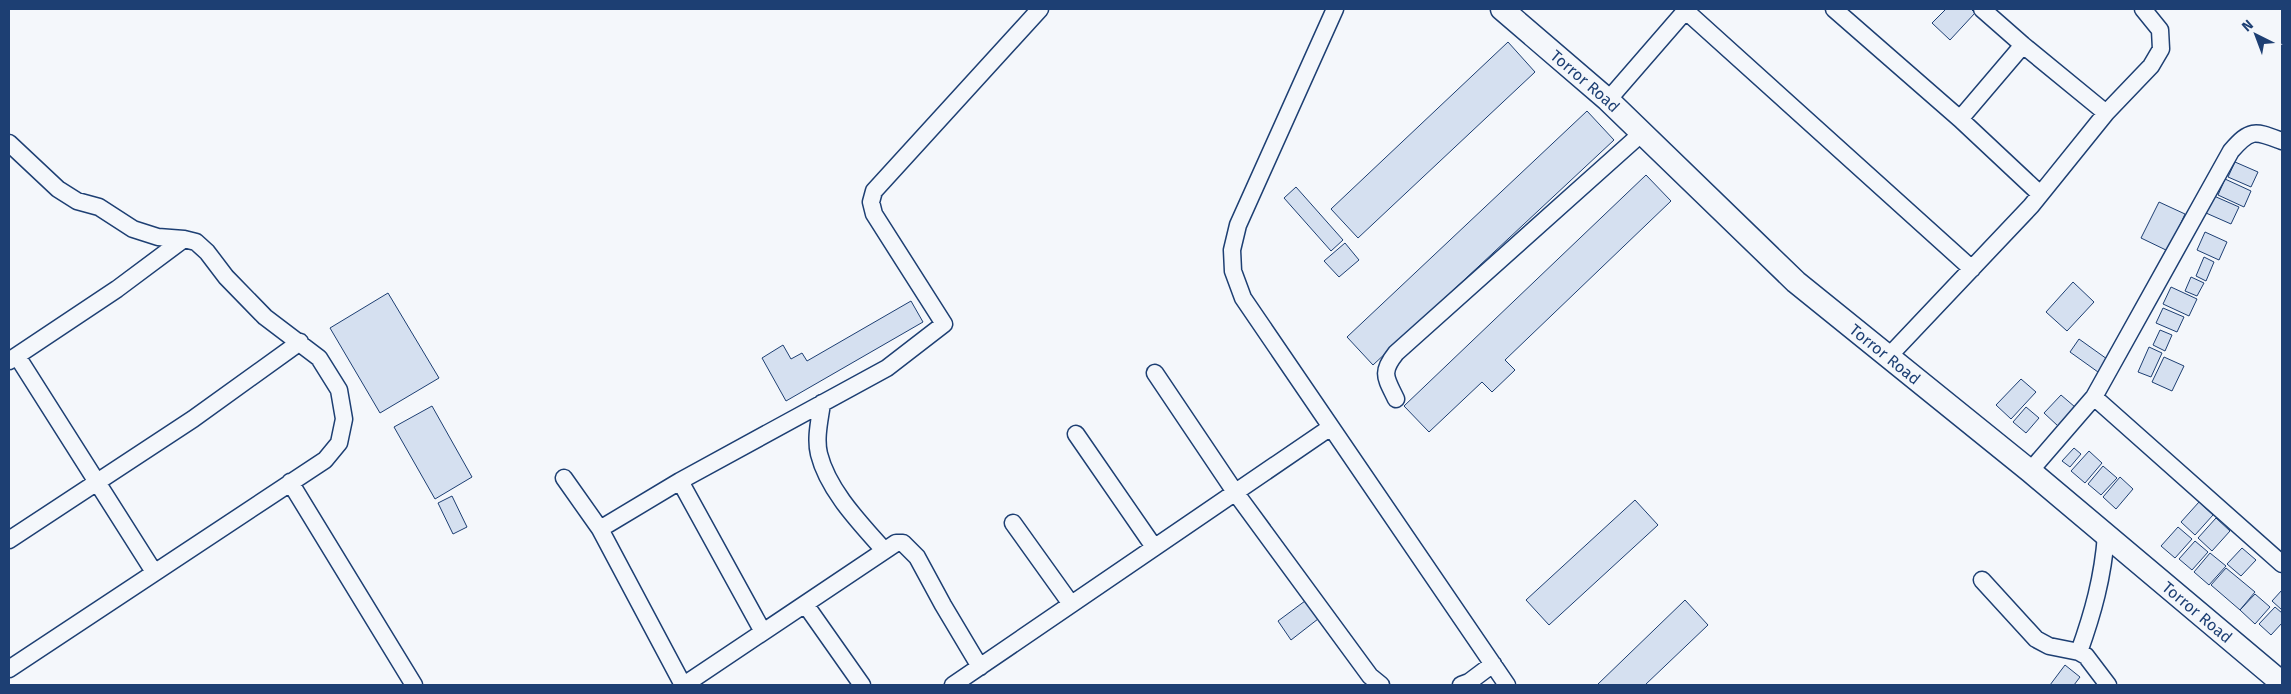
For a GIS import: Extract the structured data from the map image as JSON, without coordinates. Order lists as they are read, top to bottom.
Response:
{
  "streets": {
    "street": ["Torror Road"]
  },
  "north": "top left"
}
